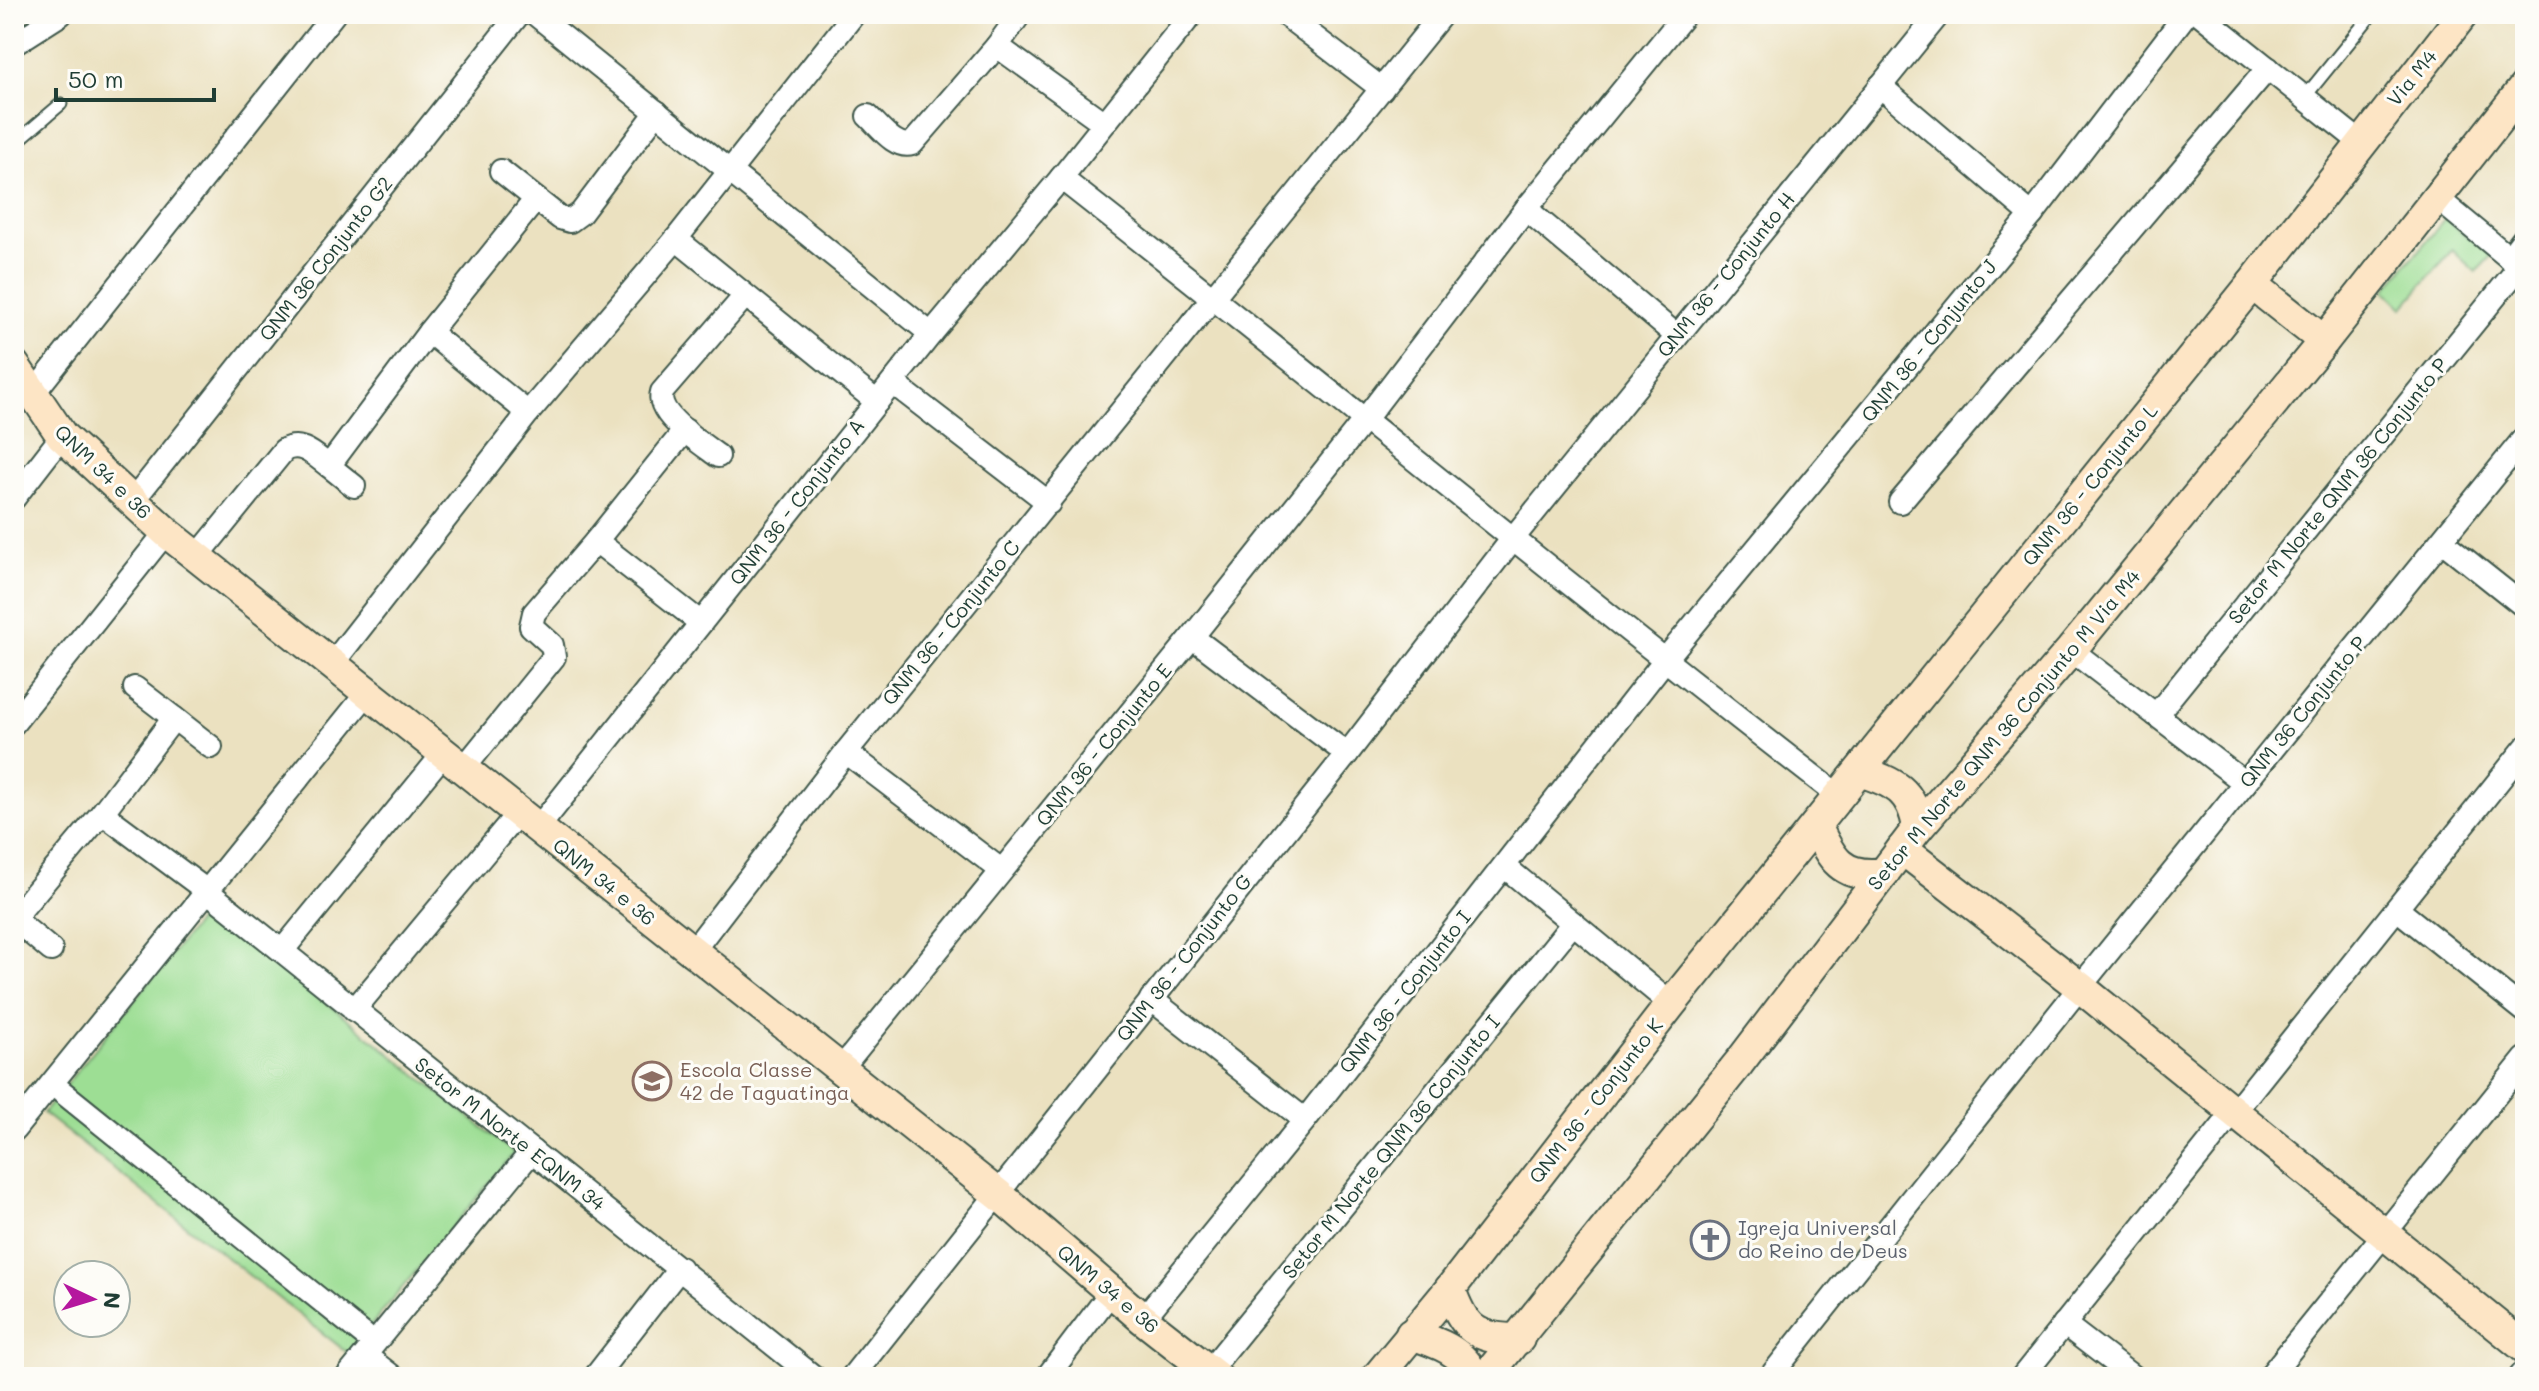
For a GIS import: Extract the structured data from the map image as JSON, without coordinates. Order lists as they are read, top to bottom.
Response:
{
  "streets": {
    "main road": [
      "Via M4",
      "QNM 34 e 36",
      "QNM 36 - Conjunto L",
      "Setor M Norte QNM 36 Conjunto M Via M4",
      "QNM 36 - Conjunto K"
    ],
    "street": [
      "QNM 36 Conjunto G2",
      "QNM 36 - Conjunto H",
      "QNM 36 - Conjunto J",
      "Setor M Norte QNM 36 Conjunto P",
      "QNM 36 - Conjunto A",
      "QNM 36 - Conjunto C",
      "QNM 36 Conjunto P",
      "QNM 36 - Conjunto E",
      "QNM 36 - Conjunto G",
      "QNM 36 - Conjunto I",
      "Setor M Norte EQNM 34",
      "Setor M Norte QNM 36 Conjunto I"
    ]
  },
  "crossings": [
    ["Via M4", "QNM 36 - Conjunto L"],
    ["QNM 36 Conjunto G2", "QNM 34 e 36"],
    ["QNM 36 - Conjunto H", "QNM 36 - Conjunto G"],
    ["QNM 36 - Conjunto J", "QNM 36 - Conjunto I"],
    ["QNM 34 e 36", "QNM 36 - Conjunto A"],
    ["QNM 34 e 36", "QNM 36 - Conjunto C"],
    ["QNM 34 e 36", "QNM 36 - Conjunto E"],
    ["QNM 34 e 36", "QNM 36 - Conjunto G"],
    ["QNM 34 e 36", "QNM 36 - Conjunto I"],
    ["QNM 34 e 36", "Setor M Norte QNM 36 Conjunto I"],
    ["QNM 36 - Conjunto L", "Setor M Norte QNM 36 Conjunto M Via M4"],
    ["QNM 36 - Conjunto L", "QNM 36 - Conjunto K"],
    ["QNM 36 - Conjunto A", "Setor M Norte EQNM 34"],
    ["Setor M Norte QNM 36 Conjunto M Via M4", "QNM 36 - Conjunto K"]
  ],
  "places": {
    "school or university": ["Escola Classe 42 de Taguatinga"],
    "church": ["Igreja Universal do Reino de Deus"]
  },
  "scale_bar": "50 m",
  "north": "right"
}
